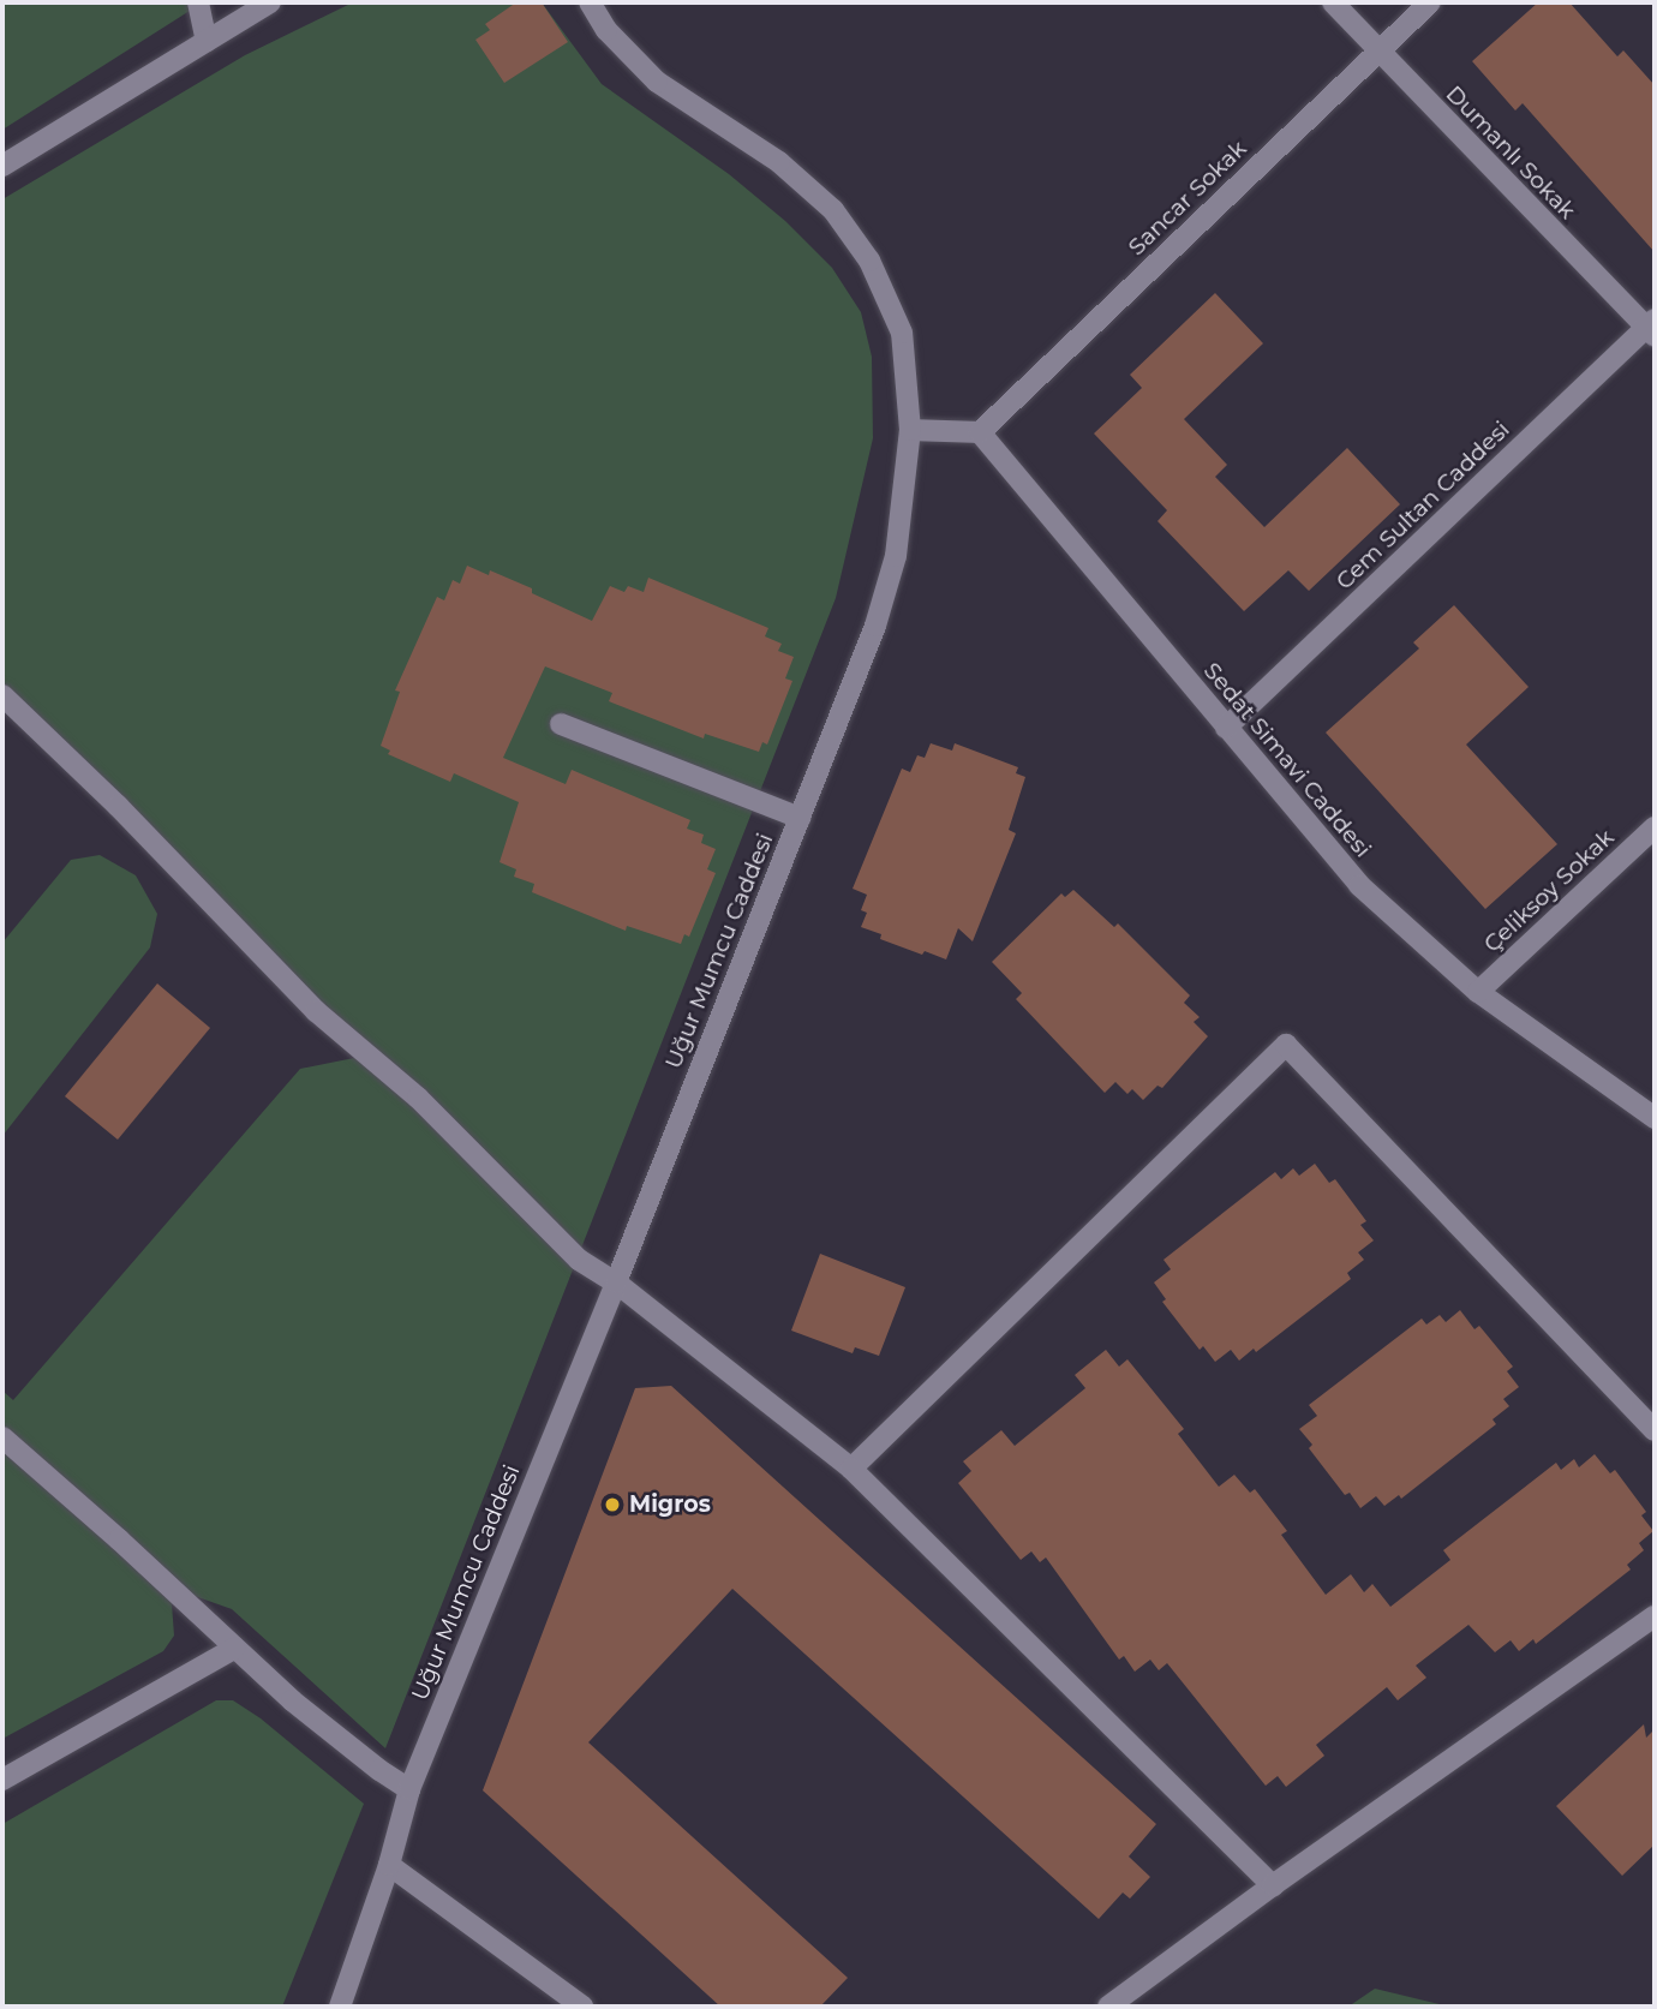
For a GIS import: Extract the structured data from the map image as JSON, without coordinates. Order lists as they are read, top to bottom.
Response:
{
  "streets": {
    "street": [
      "Dumanlı Sokak",
      "Sancar Sokak",
      "Cem Sultan Caddesi",
      "Sedat Simavi Caddesi",
      "Çeliksoy Sokak",
      "Uğur Mumcu Caddesi"
    ]
  },
  "crossings": [
    ["Dumanlı Sokak", "Sancar Sokak"],
    ["Dumanlı Sokak", "Cem Sultan Caddesi"],
    ["Sancar Sokak", "Sedat Simavi Caddesi"],
    ["Cem Sultan Caddesi", "Sedat Simavi Caddesi"],
    ["Sedat Simavi Caddesi", "Çeliksoy Sokak"]
  ],
  "places": ["Migros"]
}
